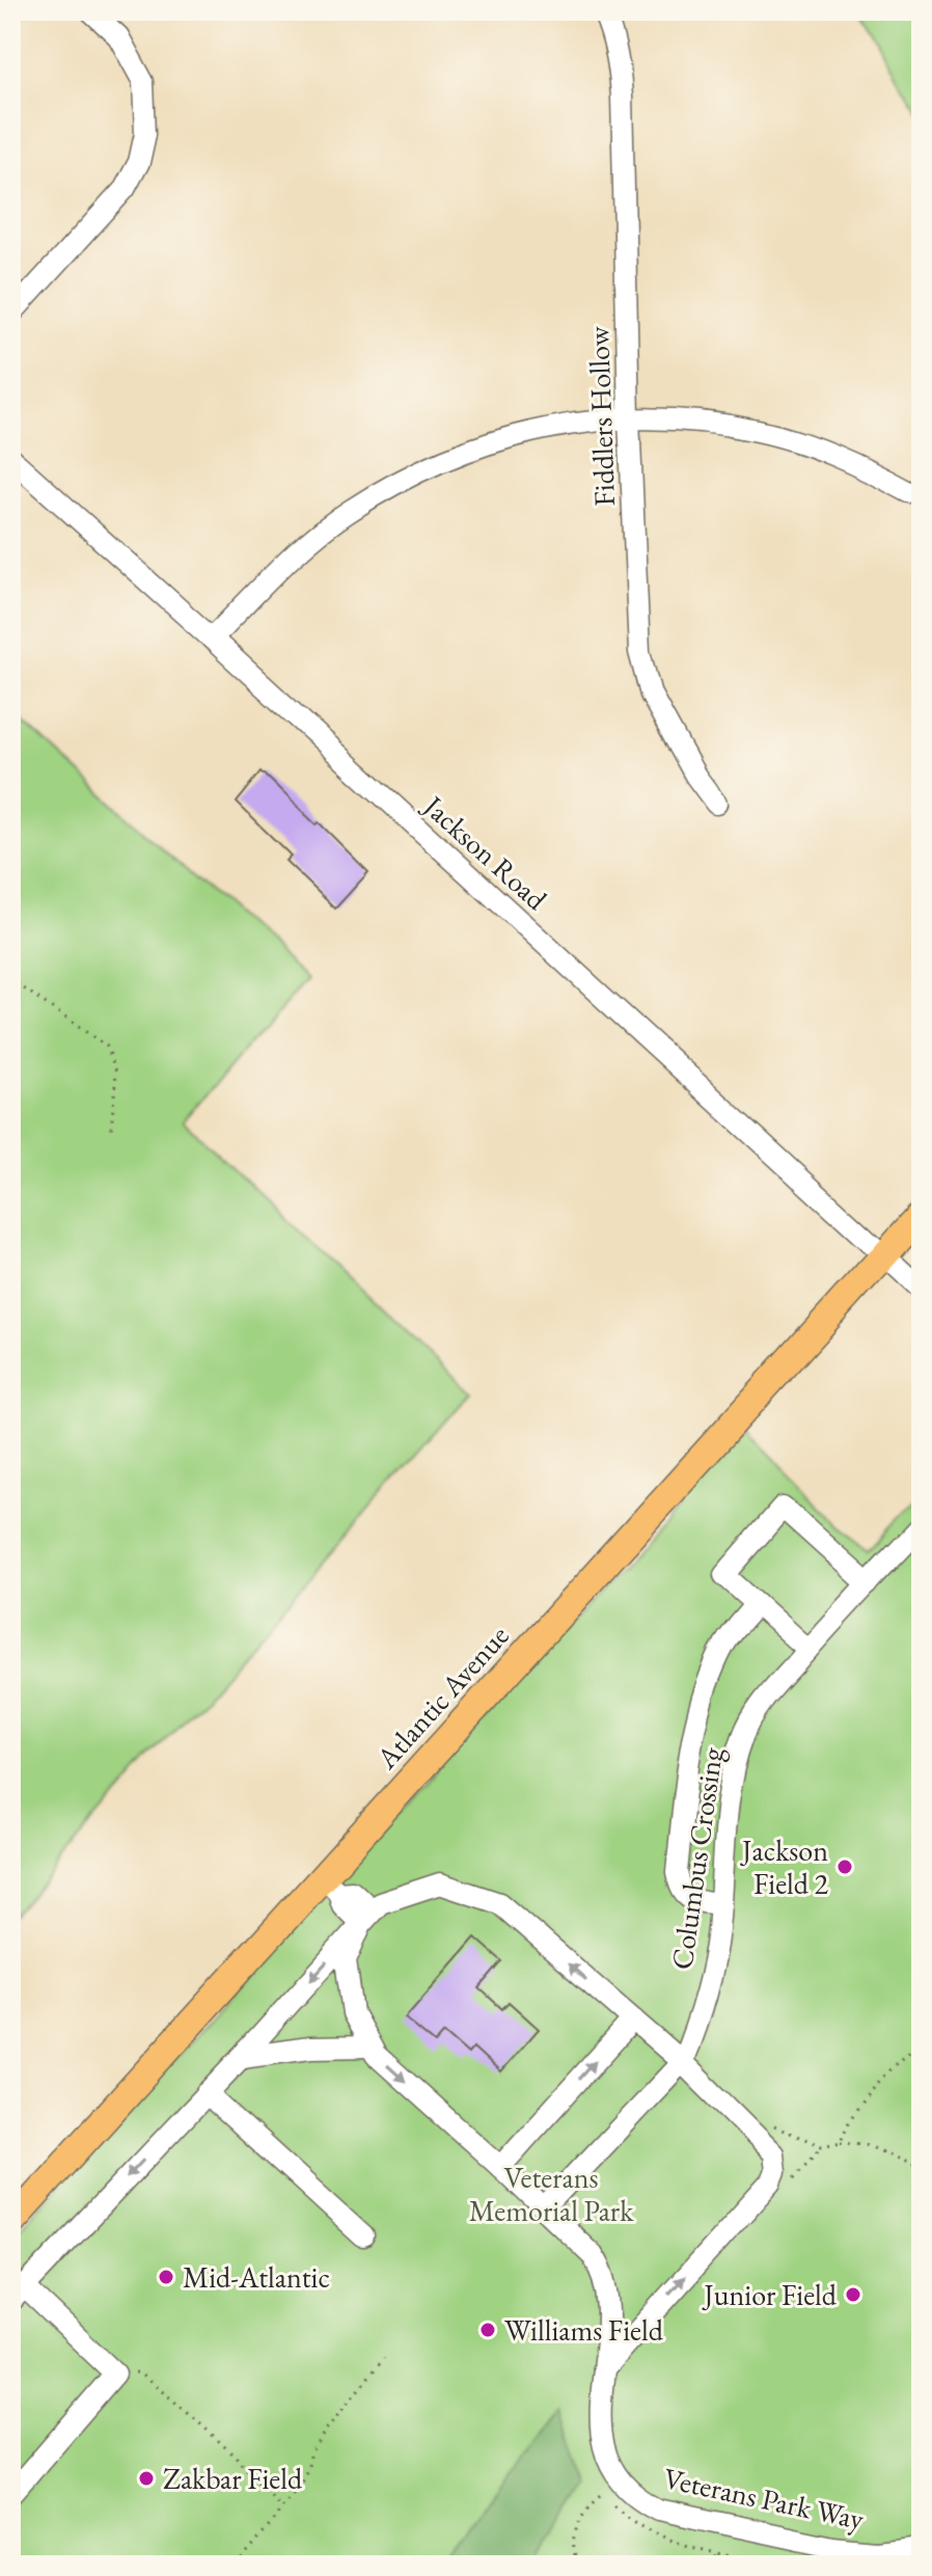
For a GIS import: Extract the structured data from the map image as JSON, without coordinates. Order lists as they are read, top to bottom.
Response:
{
  "streets": {
    "main road": ["Atlantic Avenue"],
    "street": [
      "Fiddlers Hollow",
      "Jackson Road",
      "Columbus Crossing",
      "Veterans Park Way"
    ]
  },
  "crossings": [
    ["Jackson Road", "Atlantic Avenue"],
    ["Columbus Crossing", "Veterans Park Way"]
  ],
  "parks": ["Veterans Memorial Park"],
  "places": [
    "Jackson Field 2",
    "Mid-Atlantic",
    "Junior Field",
    "Williams Field",
    "Zakbar Field"
  ]
}
